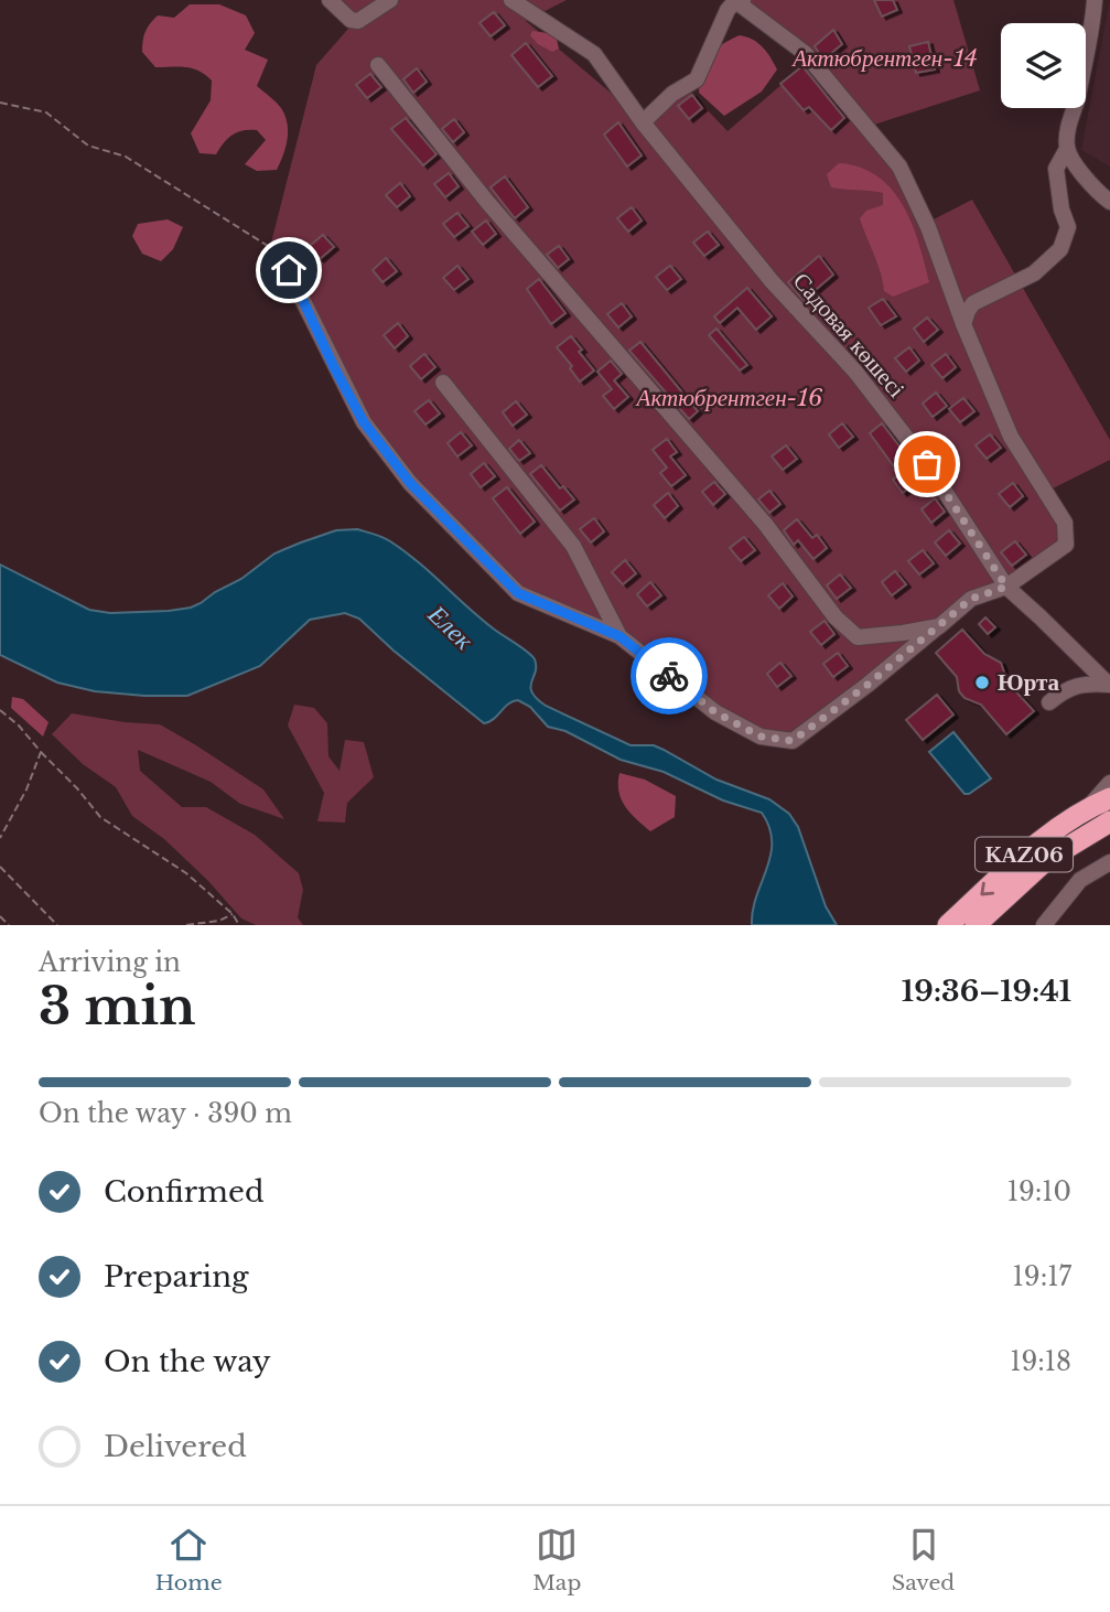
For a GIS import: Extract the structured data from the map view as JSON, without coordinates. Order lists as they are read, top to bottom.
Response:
{
  "streets": {
    "highway": ["KАZ06"],
    "street": ["Садовая көшесі"]
  },
  "water": ["Елек"],
  "parks": ["Актюбрентген-14", "Актюбрентген-16"],
  "places": ["Юрта"],
  "page": {
    "heading": ["3 min", "Arriving in", "19:36–19:41"],
    "bar": "On the way · 390 m",
    "list": [
      ["Confirmed", "19:10"],
      ["Preparing", "19:17"],
      ["On the way", "19:18"],
      "Delivered"
    ],
    "tabs": ["Home", "Map", "Saved"]
  }
}
